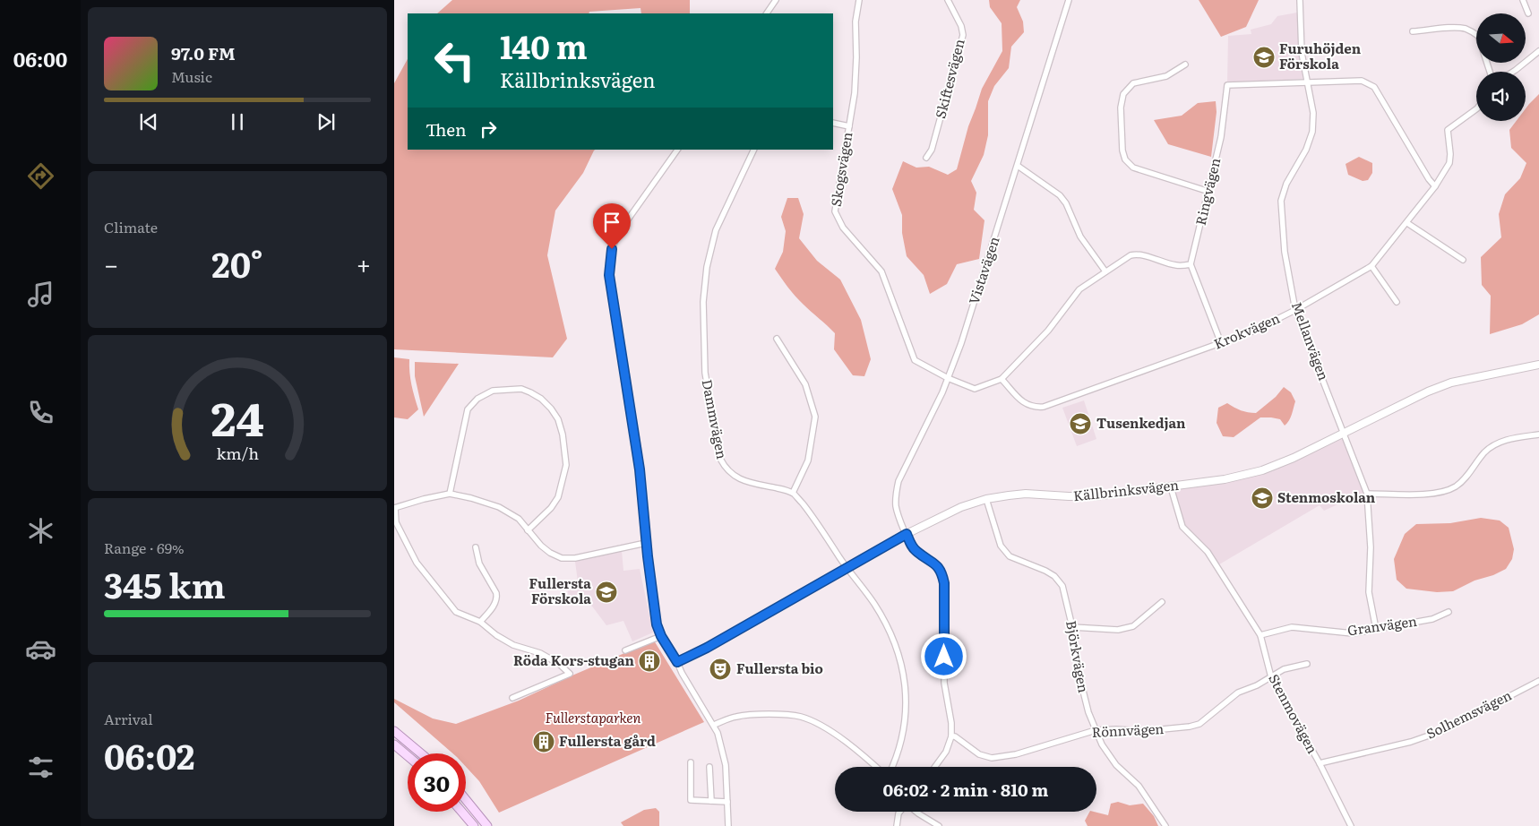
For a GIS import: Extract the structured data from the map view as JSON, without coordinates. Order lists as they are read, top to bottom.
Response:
{
  "streets": {
    "street": [
      "Skiftesvägen",
      "Skogsvägen",
      "Ringvägen",
      "Vistavägen",
      "Krokvägen",
      "Mellanvägen",
      "Dammvägen",
      "Källbrinksvägen",
      "Granvägen",
      "Björkvägen",
      "Stenmovägen",
      "Solhemsvägen",
      "Rönnvägen"
    ]
  },
  "crossings": [
    ["Skogsvägen", "Vistavägen"],
    ["Ringvägen", "Krokvägen"],
    ["Ringvägen", "Mellanvägen"],
    ["Vistavägen", "Källbrinksvägen"],
    ["Vistavägen", "Rönnvägen"],
    ["Krokvägen", "Mellanvägen"],
    ["Mellanvägen", "Källbrinksvägen"],
    ["Mellanvägen", "Granvägen"],
    ["Källbrinksvägen", "Björkvägen"],
    ["Källbrinksvägen", "Stenmovägen"],
    ["Granvägen", "Stenmovägen"],
    ["Björkvägen", "Rönnvägen"],
    ["Stenmovägen", "Solhemsvägen"],
    ["Stenmovägen", "Rönnvägen"]
  ],
  "parks": ["Fullerstaparken"],
  "places": {
    "school or university": [
      "Furuhöjden Förskola",
      "Tusenkedjan",
      "Stenmoskolan",
      "Fullersta Förskola"
    ],
    "building": ["Röda Kors-stugan", "Fullersta gård"],
    "theatre": ["Fullersta bio"]
  },
  "north": "right",
  "page": {
    "tabs": "06:00",
    "turn": ["140 m", "Källbrinksvägen"],
    "song": ["97.0 FM", "Music"],
    "then": "Then",
    "tile": [
      "Climate",
      ["Range · 69%", "345 km"],
      ["Arrival", "06:02"]
    ],
    "heat": ["−", "20°", "+"],
    "limit": "30",
    "trip": "06:02 · 2 min · 810 m",
    "gauge": ["24", "km/h"]
  }
}
